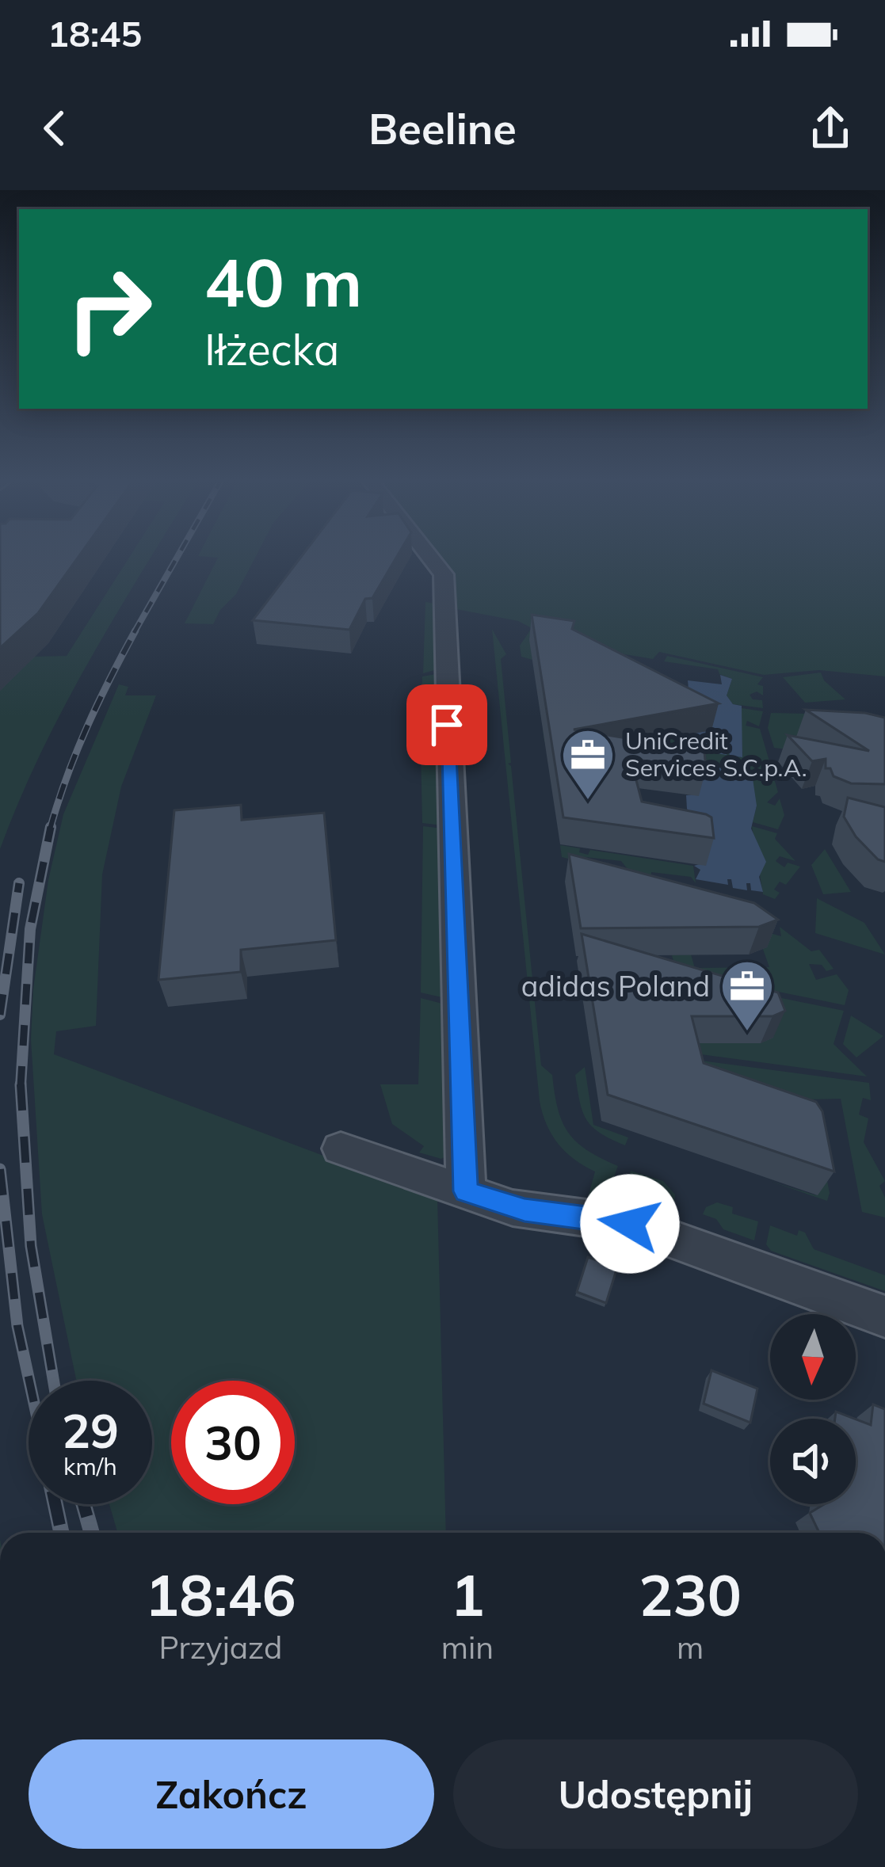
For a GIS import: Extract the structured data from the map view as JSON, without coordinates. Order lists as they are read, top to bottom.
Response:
{
  "places": {
    "office": ["UniCredit Services S.C.p.A.", "adidas Poland"]
  },
  "north": "bottom",
  "page": {
    "status": "18:45",
    "header": "Beeline",
    "turn": ["40 m", "Iłżecka"],
    "speed": "29 km/h",
    "limit": "30",
    "eta": [
      "18:46",
      "Przyjazd",
      "1",
      "min",
      "230",
      "m"
    ],
    "buttons": ["Zakończ", "Udostępnij"]
  }
}
